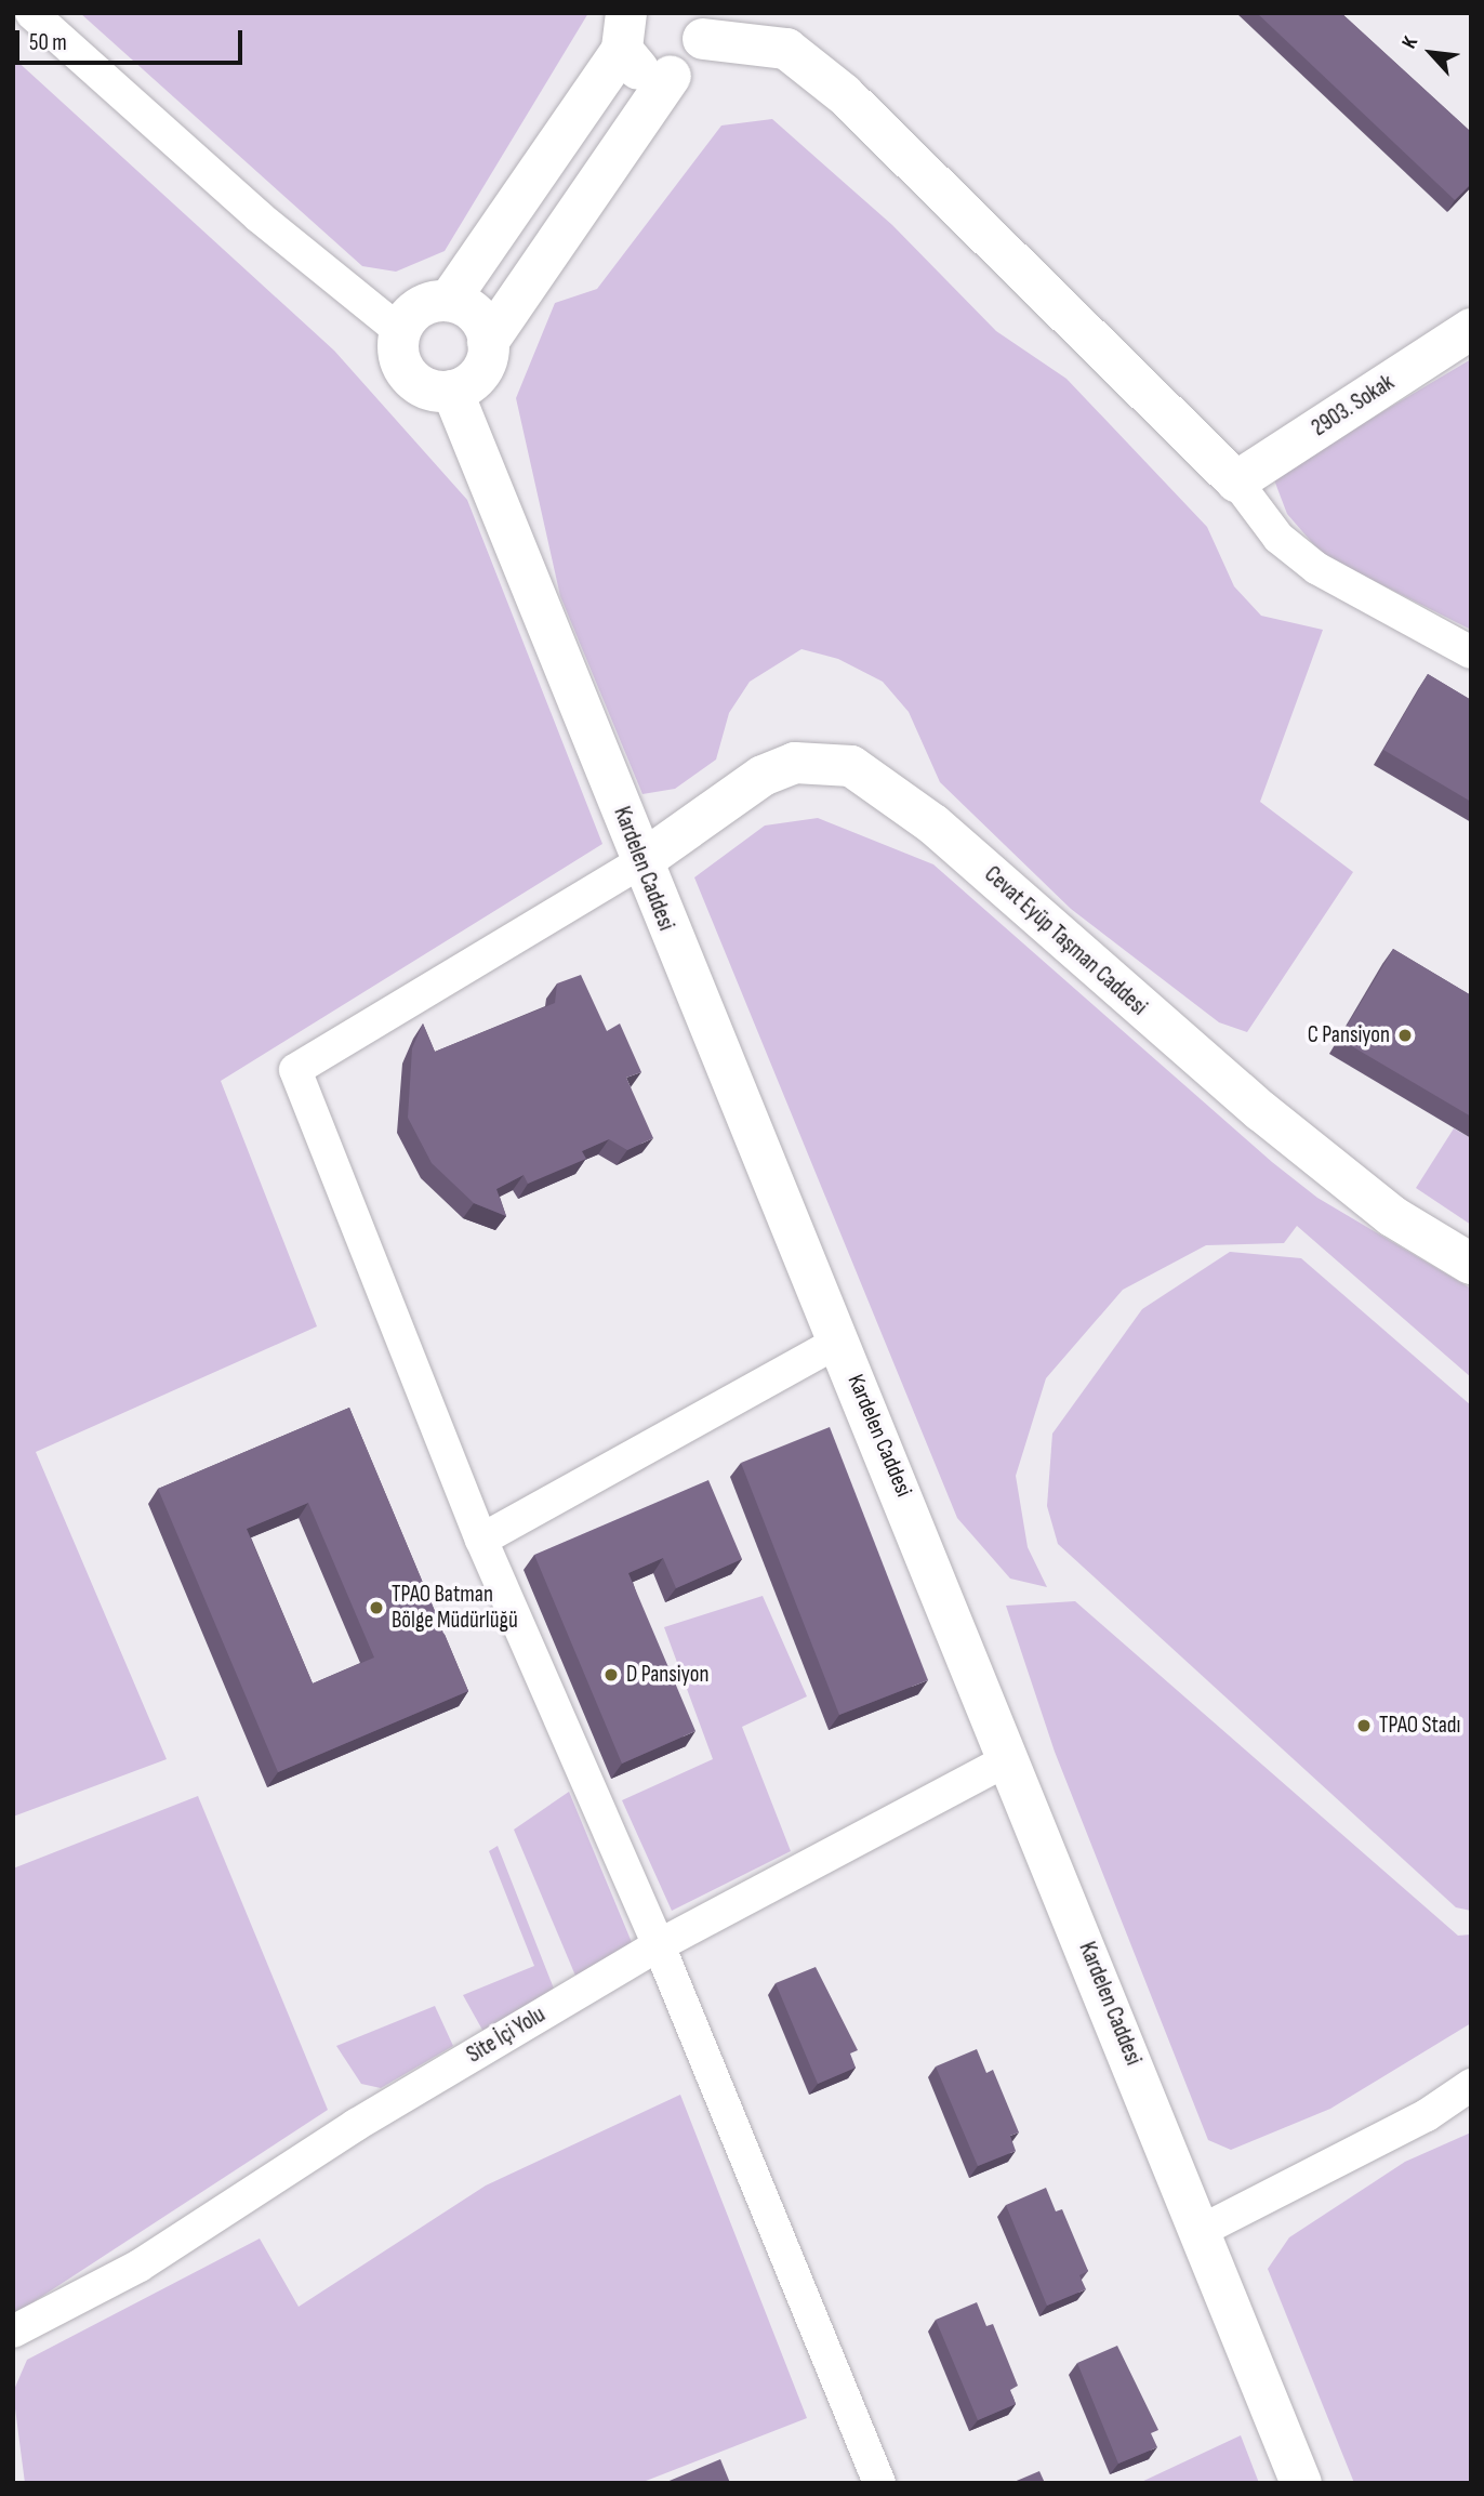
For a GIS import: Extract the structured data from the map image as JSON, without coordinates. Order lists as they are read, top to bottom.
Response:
{
  "streets": {
    "street": [
      "2903. Sokak",
      "Kardelen Caddesi",
      "Cevat Eyüp Taşman Caddesi",
      "Site İçi Yolu"
    ]
  },
  "crossings": [
    ["Kardelen Caddesi", "Cevat Eyüp Taşman Caddesi"],
    ["Kardelen Caddesi", "Site İçi Yolu"]
  ],
  "places": [
    "C Pansiyon",
    "TPAO Batman Bölge Müdürlüğü",
    "D Pansiyon",
    "TPAO Stadı"
  ],
  "scale_bar": "50 m",
  "north": "top left"
}
